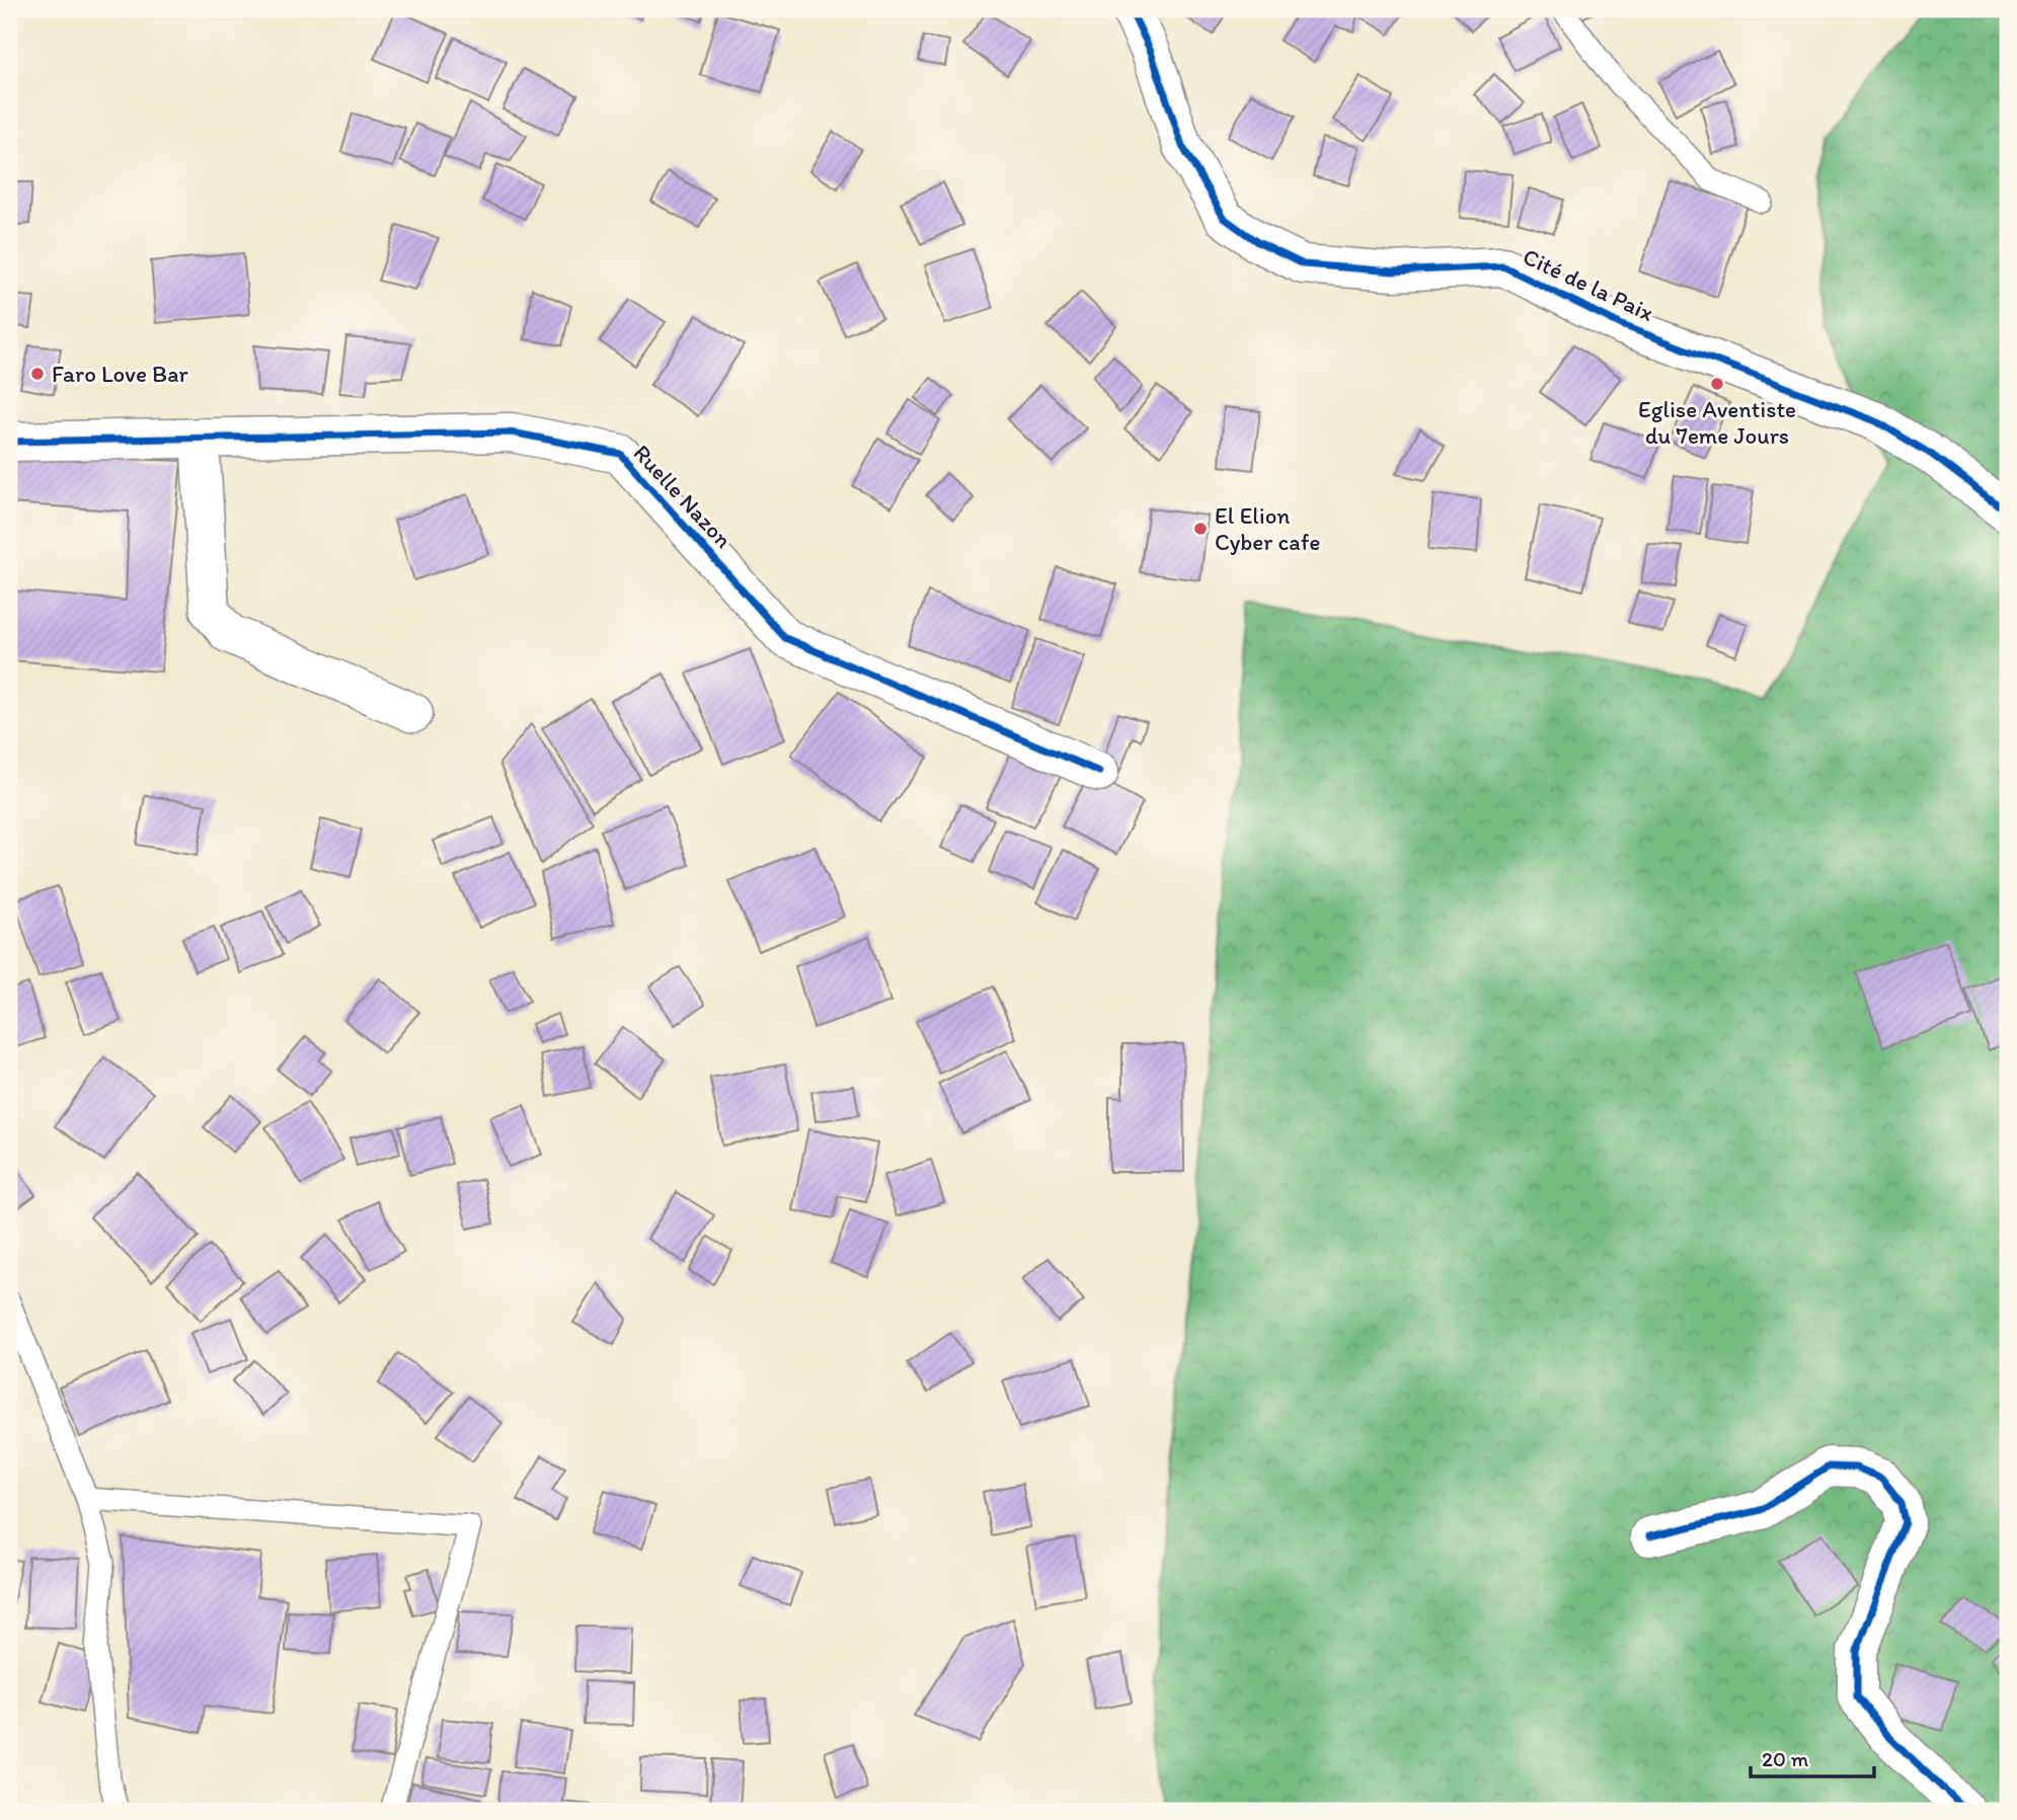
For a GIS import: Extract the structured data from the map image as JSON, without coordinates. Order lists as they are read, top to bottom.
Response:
{
  "streets": {
    "street": ["Cité de la Paix", "Ruelle Nazon"]
  },
  "places": ["Faro Love Bar", "Eglise Aventiste du 7eme Jours", "El Elion Cyber cafe"],
  "scale_bar": "20 m"
}
